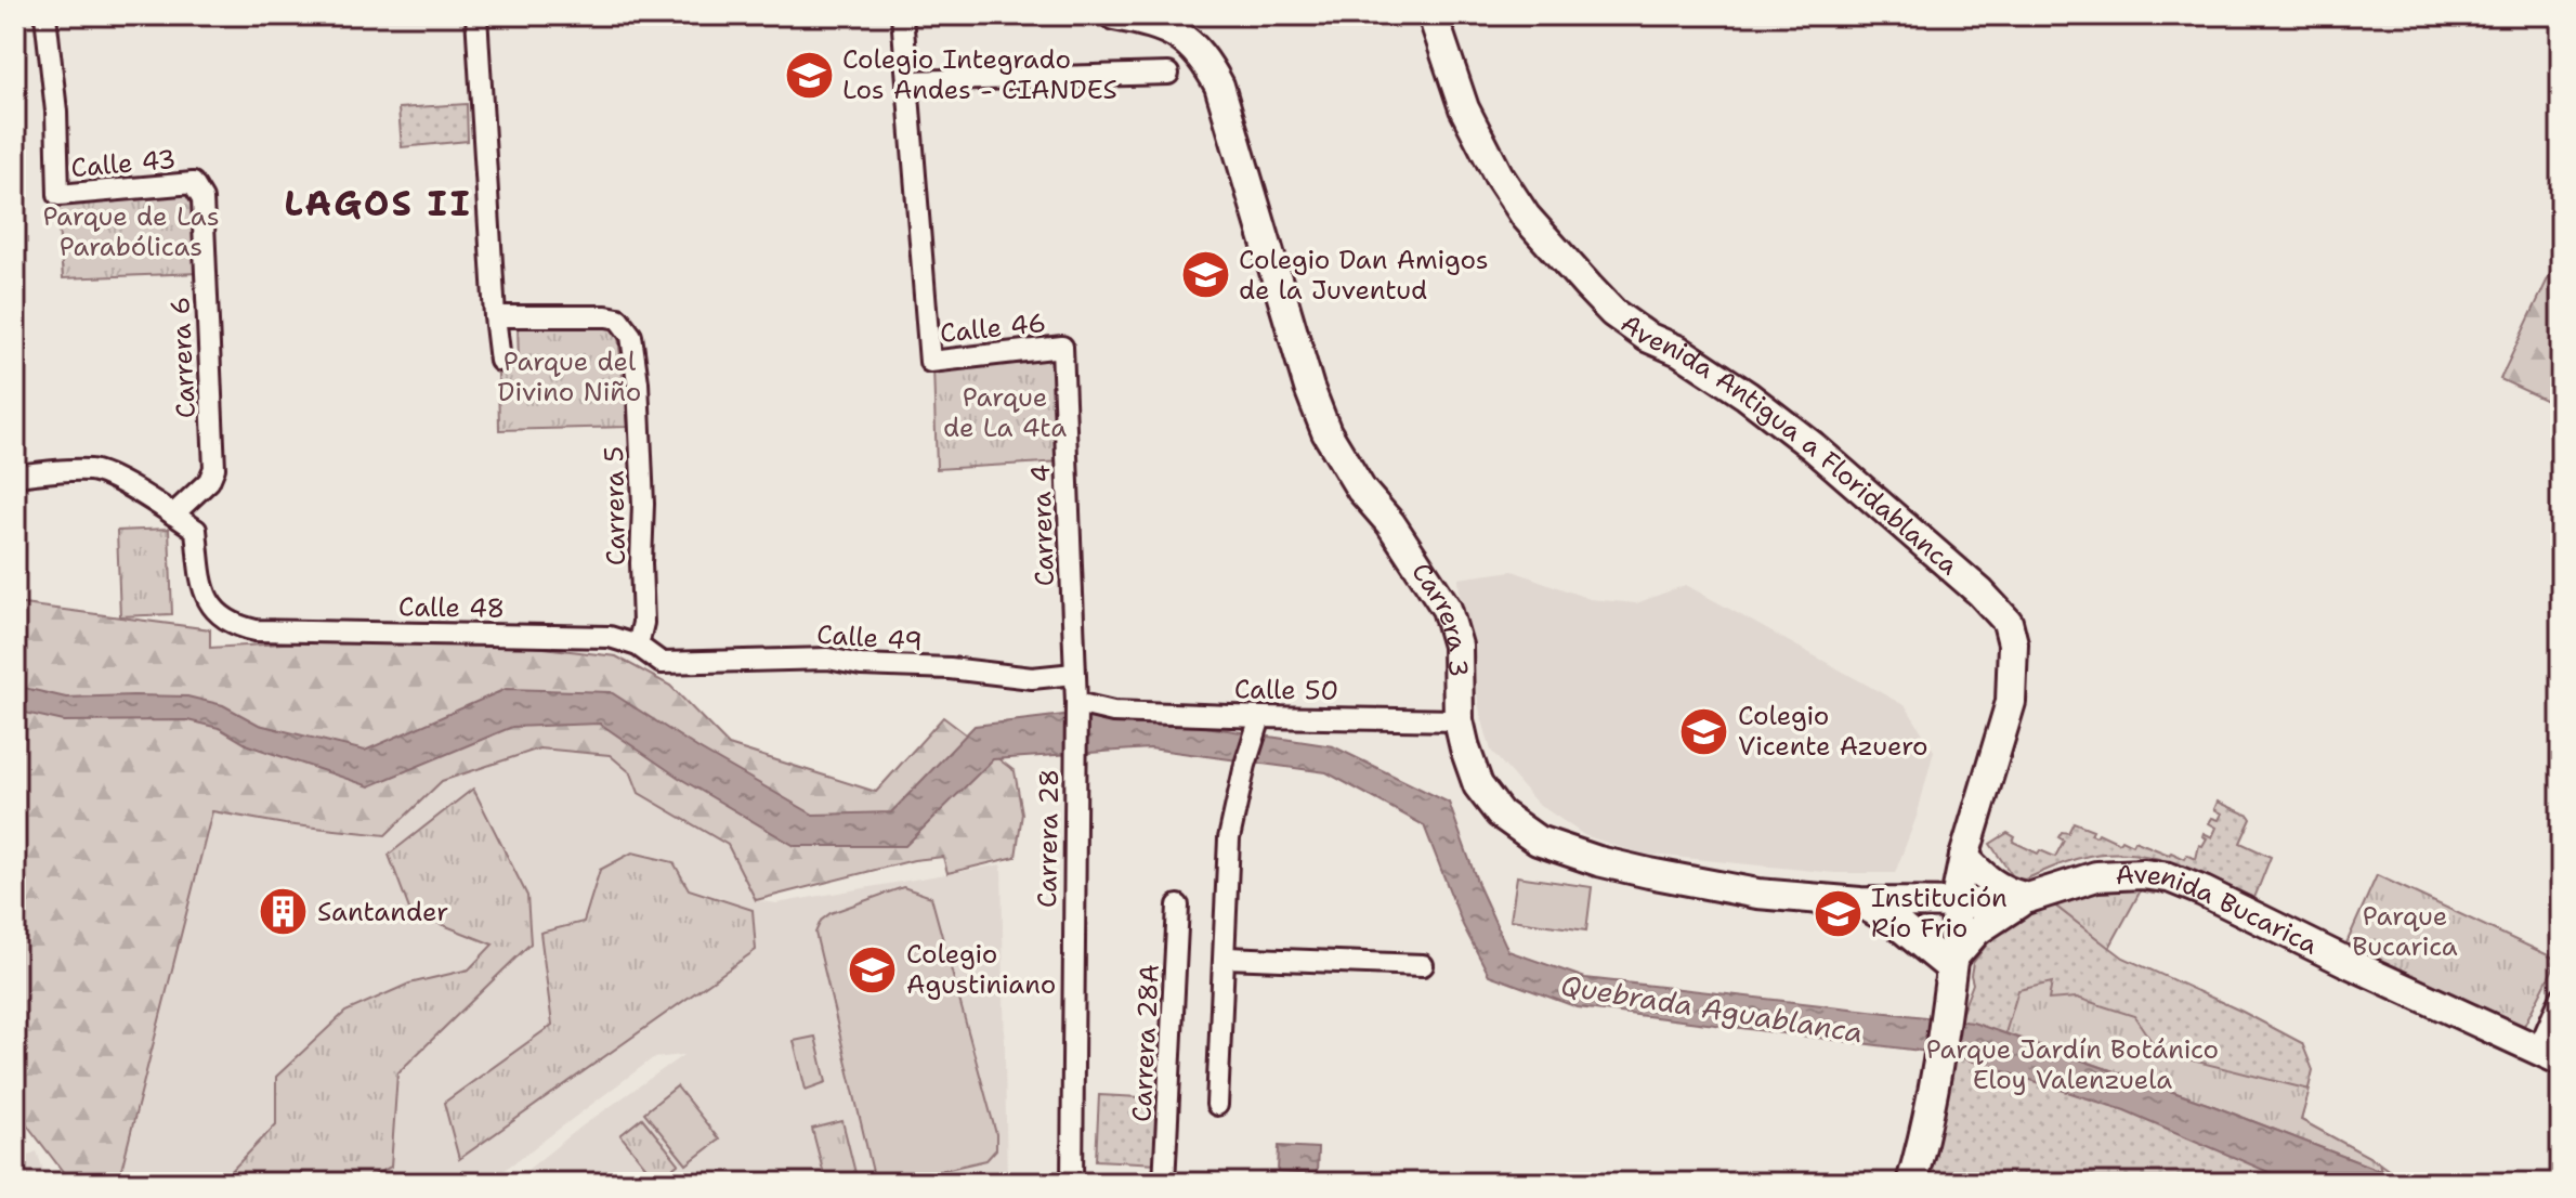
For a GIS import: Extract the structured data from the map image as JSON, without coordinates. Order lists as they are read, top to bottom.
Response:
{
  "streets": {
    "main road": ["Avenida Antigua a Floridablanca", "Carrera 3", "Avenida Bucarica"],
    "street": [
      "Calle 43",
      "Calle 46",
      "Carrera 6",
      "Carrera 5",
      "Carrera 4",
      "Calle 48",
      "Calle 49",
      "Calle 50",
      "Carrera 28",
      "Carrera 28A"
    ]
  },
  "crossings": [
    ["Calle 43", "Carrera 6"],
    ["Calle 46", "Carrera 4"],
    ["Carrera 6", "Calle 48"],
    ["Avenida Antigua a Floridablanca", "Carrera 3"],
    ["Avenida Antigua a Floridablanca", "Avenida Bucarica"],
    ["Carrera 5", "Calle 48"],
    ["Carrera 4", "Calle 49"],
    ["Carrera 4", "Calle 50"],
    ["Carrera 4", "Carrera 28"],
    ["Calle 48", "Calle 49"],
    ["Carrera 3", "Calle 50"],
    ["Carrera 3", "Avenida Bucarica"],
    ["Calle 50", "Carrera 28"]
  ],
  "districts": ["LAGOS II"],
  "water": ["Quebrada Aguablanca"],
  "parks": [
    "Parque de Las Parabólicas",
    "Parque del Divino Niño",
    "Parque de La 4ta",
    "Parque Bucarica",
    "Parque Jardín Botánico Eloy Valenzuela"
  ],
  "places": {
    "school or university": [
      "Colegio Integrado Los Andes - CIANDES",
      "Colegio Dan Amigos de la Juventud",
      "Colegio Vicente Azuero",
      "Institución Río Frio",
      "Colegio Agustiniano"
    ],
    "building": ["Santander"]
  }
}
